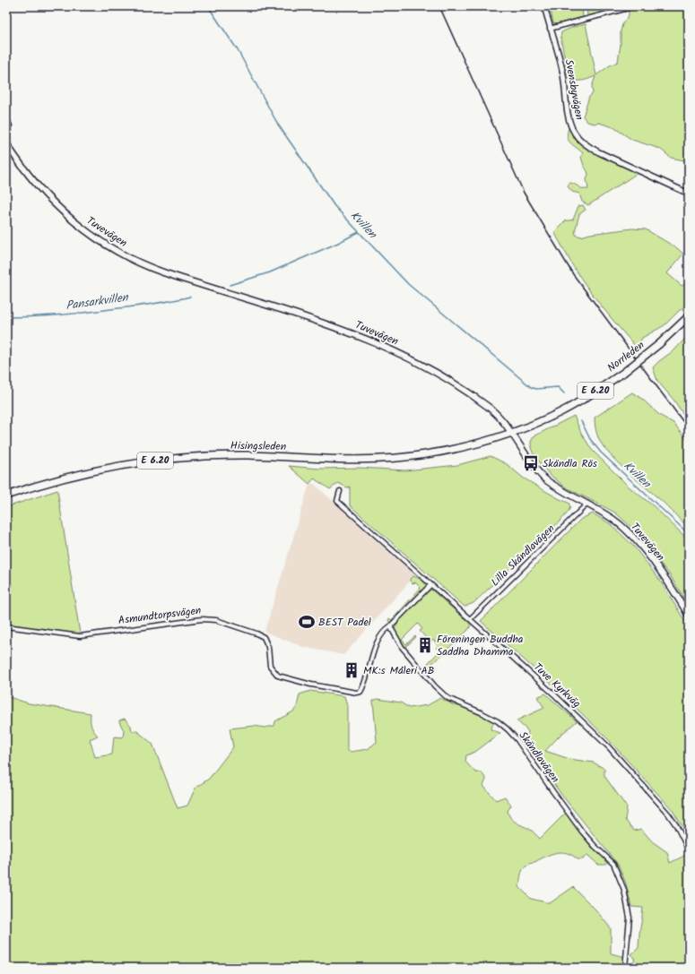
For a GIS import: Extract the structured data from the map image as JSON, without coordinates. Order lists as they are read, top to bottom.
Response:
{
  "streets": {
    "highway": ["Norrleden", "E 6.20", "Hisingsleden"],
    "main road": ["Tuvevägen"],
    "street": [
      "Svensbyvägen",
      "Lilla Skändlavägen",
      "Asmundtorpsvägen",
      "Tuve Kyrkväg",
      "Skändlavägen"
    ]
  },
  "crossings": [
    ["Tuvevägen", "Norrleden"],
    ["Tuvevägen", "Hisingsleden"],
    ["Tuvevägen", "Lilla Skändlavägen"],
    ["Norrleden", "Hisingsleden"],
    ["Lilla Skändlavägen", "Tuve Kyrkväg"],
    ["Asmundtorpsvägen", "Skändlavägen"]
  ],
  "water": ["Kvillen", "Pansarkvillen"],
  "places": {
    "bus stop": ["Skändla Rös"],
    "sports": ["BEST Padel"],
    "building": ["Föreningen Buddha Saddha Dhamma", "MK:s Måleri AB"]
  }
}
